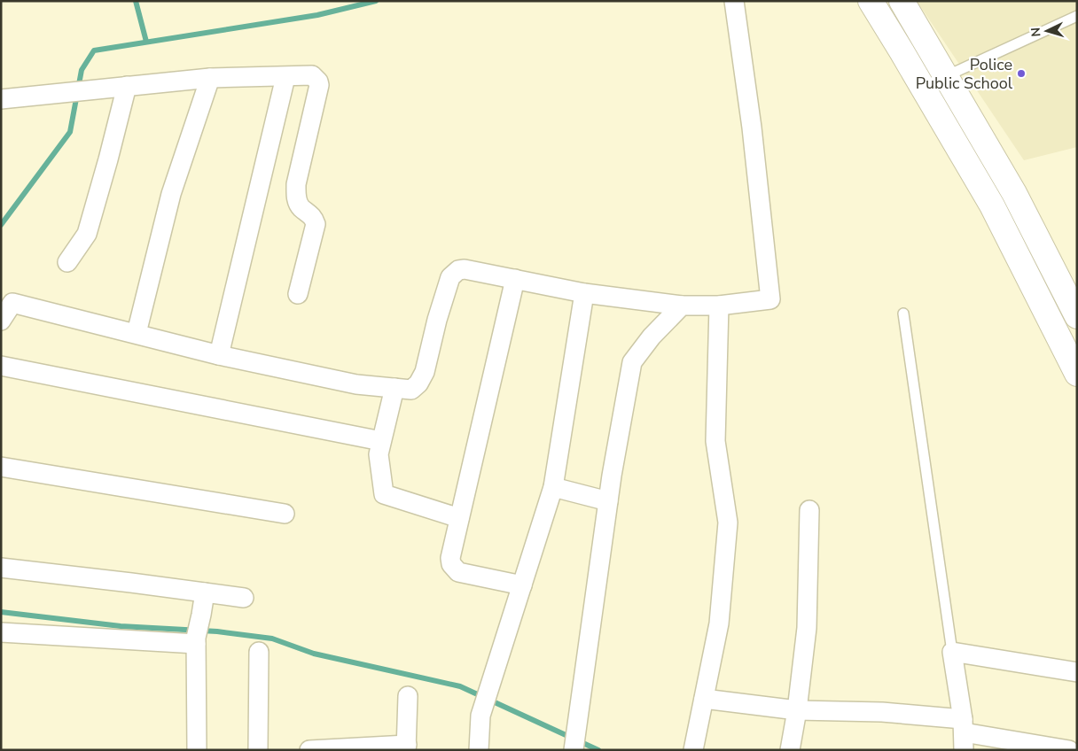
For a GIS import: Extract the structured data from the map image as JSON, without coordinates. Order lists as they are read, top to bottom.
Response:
{
  "places": ["Police Public School"],
  "north": "left"
}
